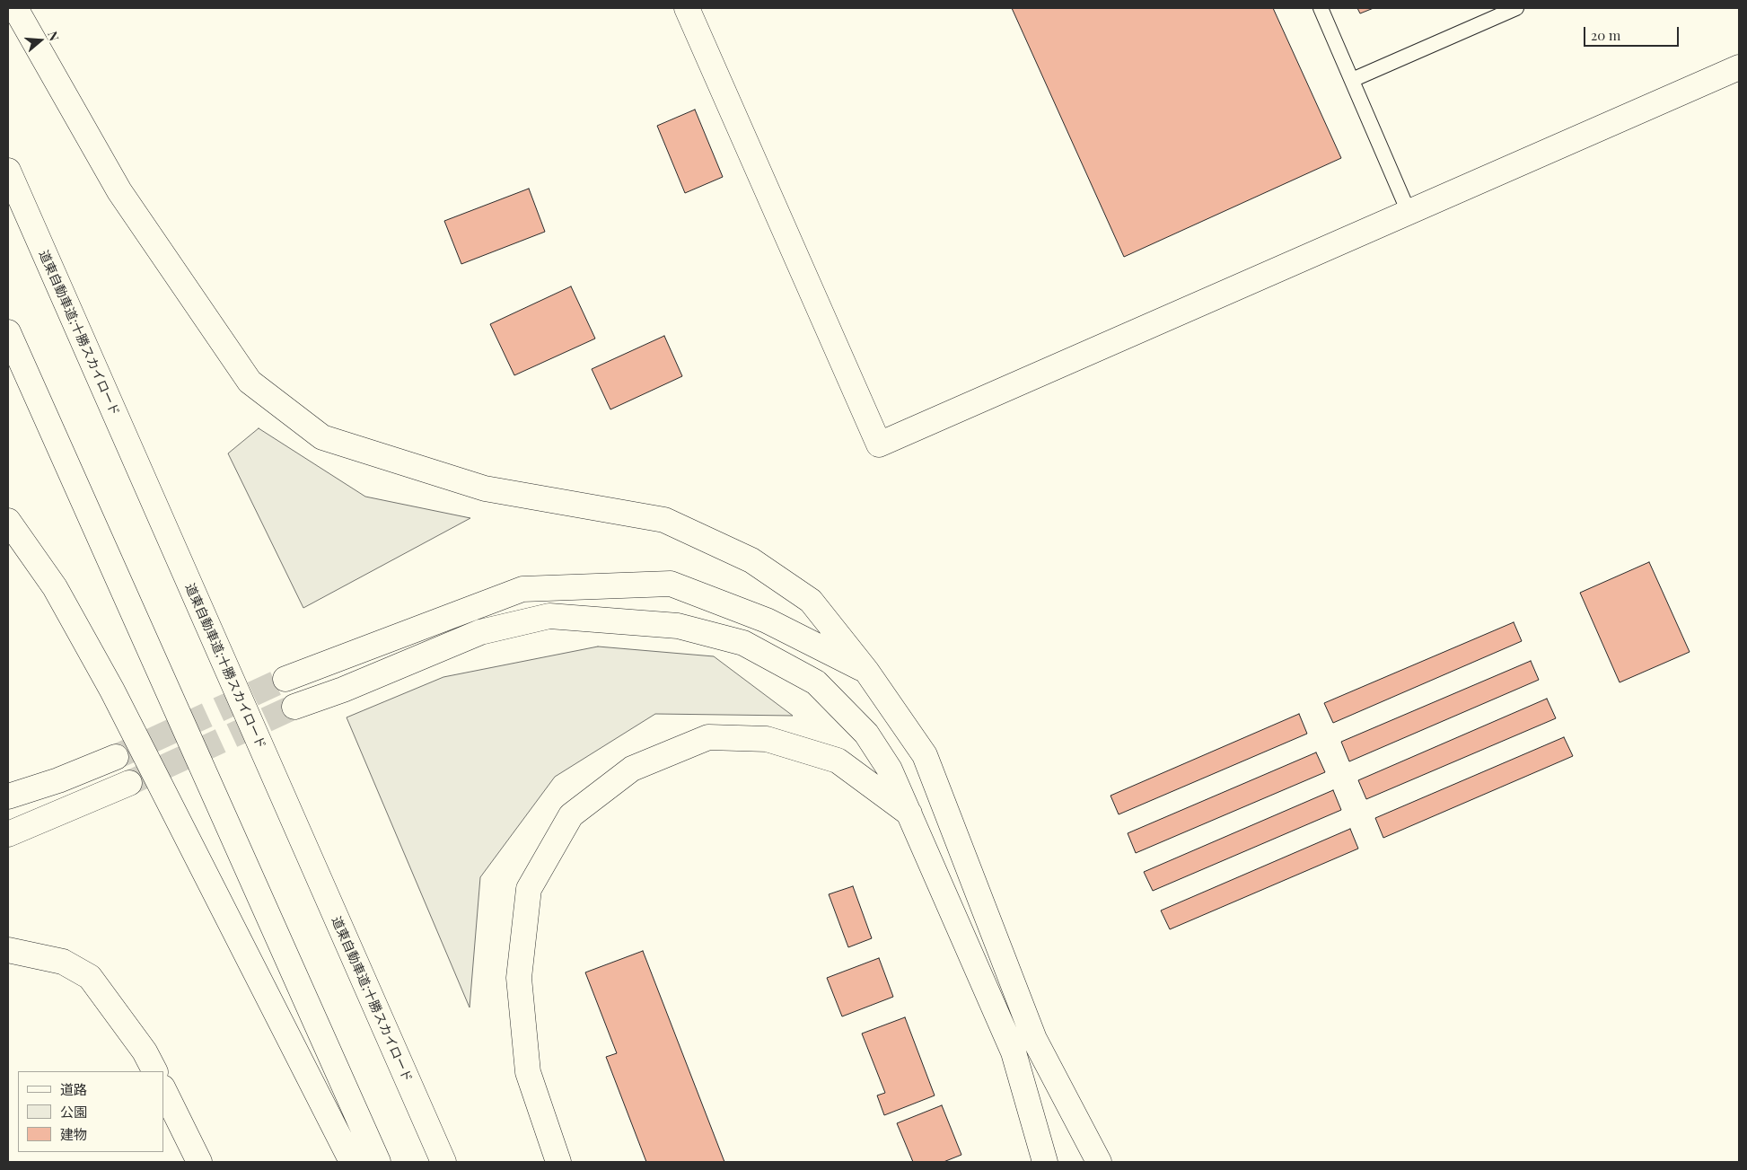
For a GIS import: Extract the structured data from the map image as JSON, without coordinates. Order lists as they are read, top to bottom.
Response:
{
  "streets": {
    "main road": ["道東自動車道;十勝スカイロード"]
  },
  "legend": ["道路", "公園", "建物"],
  "scale_bar": "20 m",
  "north": "right"
}
